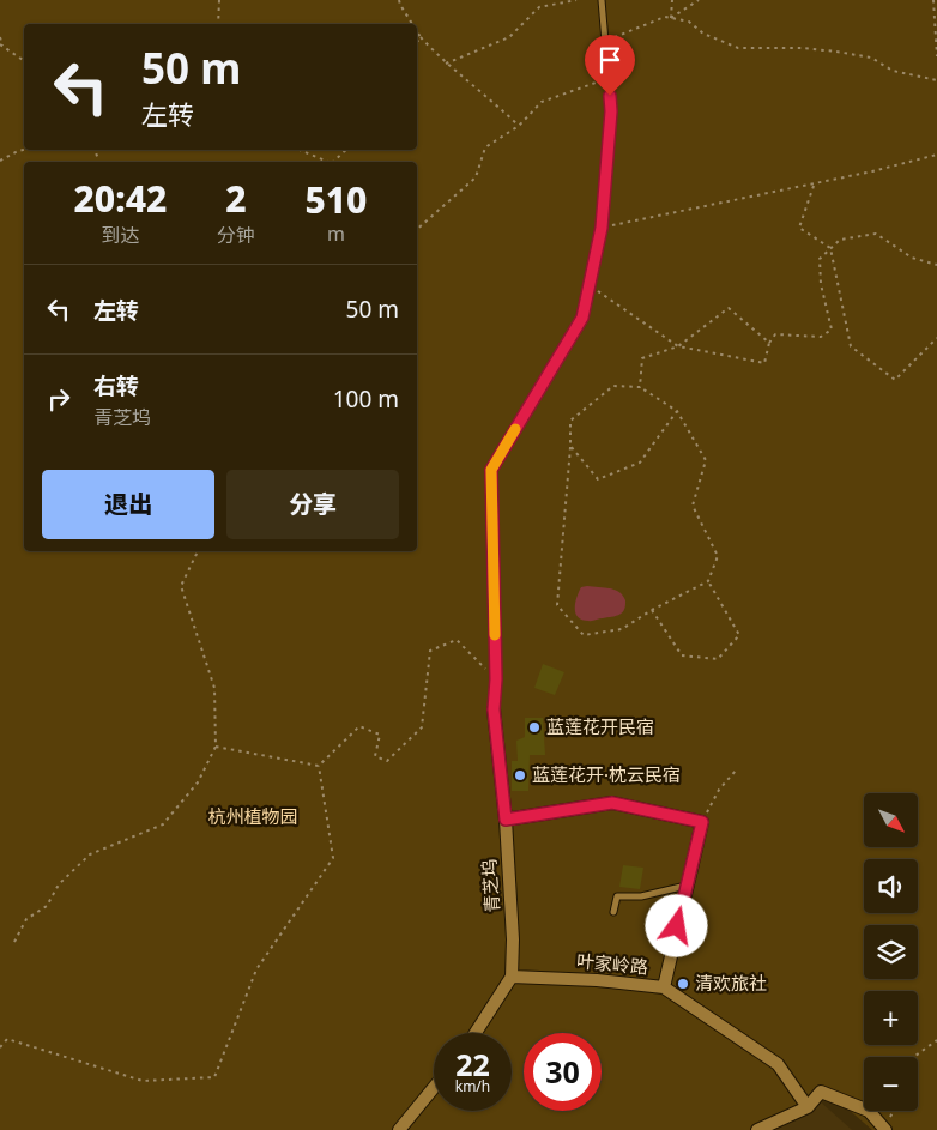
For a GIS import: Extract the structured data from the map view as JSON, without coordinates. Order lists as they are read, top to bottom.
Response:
{
  "streets": {
    "street": ["青芝坞", "叶家岭路"]
  },
  "crossings": [
    ["青芝坞", "叶家岭路"]
  ],
  "parks": ["杭州植物园"],
  "places": ["蓝莲花开民宿", "蓝莲花开·枕云民宿", "清欢旅社"],
  "north": "bottom right",
  "page": {
    "turn": ["50 m", "左转"],
    "eta": [
      "20:42",
      "到达",
      "2",
      "分钟",
      "510",
      "m"
    ],
    "list": [
      {
        "name": "左转",
        "value": "50 m"
      },
      {
        "name": "右转",
        "note": "青芝坞",
        "value": "100 m"
      }
    ],
    "buttons": ["退出", "分享"],
    "map_buttons": ["+", "−"],
    "speed": "22 km/h",
    "limit": "30"
  }
}
